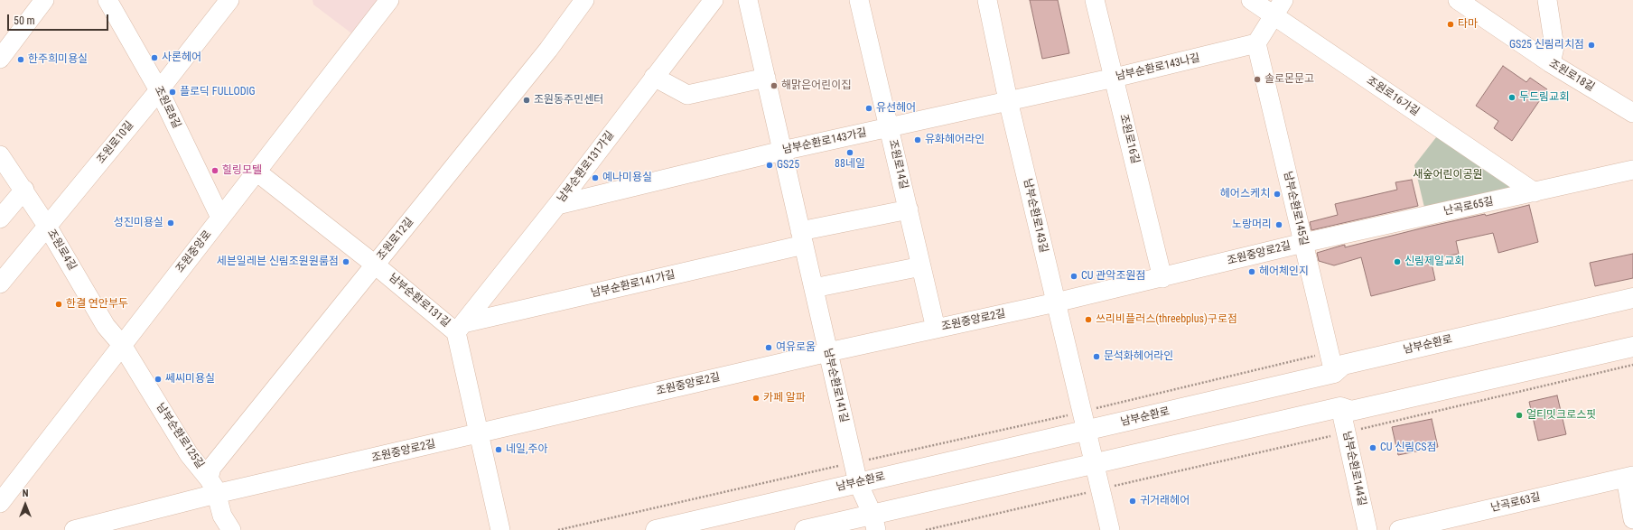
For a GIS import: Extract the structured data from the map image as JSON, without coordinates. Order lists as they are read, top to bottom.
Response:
{
  "streets": {
    "main road": ["남부순환로"],
    "street": [
      "남부순환로143나길",
      "조원로18길",
      "조원로16가길",
      "조원로8길",
      "조원로16길",
      "남부순환로143가길",
      "조원로10길",
      "조원로14길",
      "남부순환로131가길",
      "난곡로65길",
      "남부순환로145길",
      "남부순환로143길",
      "조원로12길",
      "조원로4길",
      "조원중앙로",
      "조원중앙로2길",
      "남부순환로141가길",
      "남부순환로131길",
      "남부순환로141길",
      "남부순환로125길",
      "남부순환로144길",
      "난곡로63길"
    ]
  },
  "crossings": [
    ["남부순환로143나길", "조원로16길"],
    ["남부순환로143나길", "남부순환로143가길"],
    ["남부순환로143나길", "남부순환로145길"],
    ["남부순환로143나길", "남부순환로143길"],
    ["조원로16가길", "난곡로65길"],
    ["조원로8길", "조원로10길"],
    ["조원로8길", "조원중앙로"],
    ["조원로16길", "조원중앙로2길"],
    ["남부순환로143가길", "조원로14길"],
    ["남부순환로143가길", "남부순환로131가길"],
    ["남부순환로143가길", "남부순환로143길"],
    ["남부순환로143가길", "남부순환로141길"],
    ["조원로10길", "조원로4길"],
    ["조원로14길", "조원중앙로2길"],
    ["남부순환로131가길", "남부순환로141가길"],
    ["남부순환로131가길", "남부순환로131길"],
    ["난곡로65길", "남부순환로145길"],
    ["난곡로65길", "조원중앙로2길"],
    ["남부순환로145길", "조원중앙로2길"],
    ["남부순환로145길", "남부순환로"],
    ["남부순환로143길", "조원중앙로2길"],
    ["남부순환로143길", "남부순환로"],
    ["조원로12길", "조원중앙로2길"],
    ["조원로12길", "남부순환로131길"],
    ["조원로12길", "남부순환로125길"],
    ["조원로4길", "조원중앙로"],
    ["조원로4길", "남부순환로125길"],
    ["조원중앙로", "남부순환로131길"],
    ["조원중앙로", "남부순환로125길"],
    ["조원중앙로2길", "남부순환로131길"],
    ["조원중앙로2길", "남부순환로141길"],
    ["조원중앙로2길", "남부순환로125길"],
    ["남부순환로141가길", "남부순환로131길"],
    ["남부순환로141가길", "남부순환로141길"],
    ["남부순환로", "남부순환로141길"]
  ],
  "parks": ["새숲어린이공원"],
  "places": [
    "타마",
    "GS25 신림리치점",
    "사론헤어",
    "한주희미용실",
    "솔로몬문고",
    "해맑은어린이집",
    "플로딕 FULLODIG",
    "두드림교회",
    "조원동주민센터",
    "유선헤어",
    "유화헤어라인",
    "88네일",
    "GS25",
    "힐링모텔",
    "예나미용실",
    "헤어스케치",
    "성진미용실",
    "노랑머리",
    "세븐일레븐 신림조원원룸점",
    "신림제일교회",
    "헤어체인지",
    "CU 관악조원점",
    "한결 연안부두",
    "쓰리비플러스(threebplus)구로점",
    "여유로움",
    "문석화헤어라인",
    "쎄씨미용실",
    "카페 알파",
    "얼티밋크로스핏",
    "CU 신림CS점",
    "네일,주아",
    "귀거래헤어"
  ],
  "scale_bar": "50 m",
  "north": "top"
}
